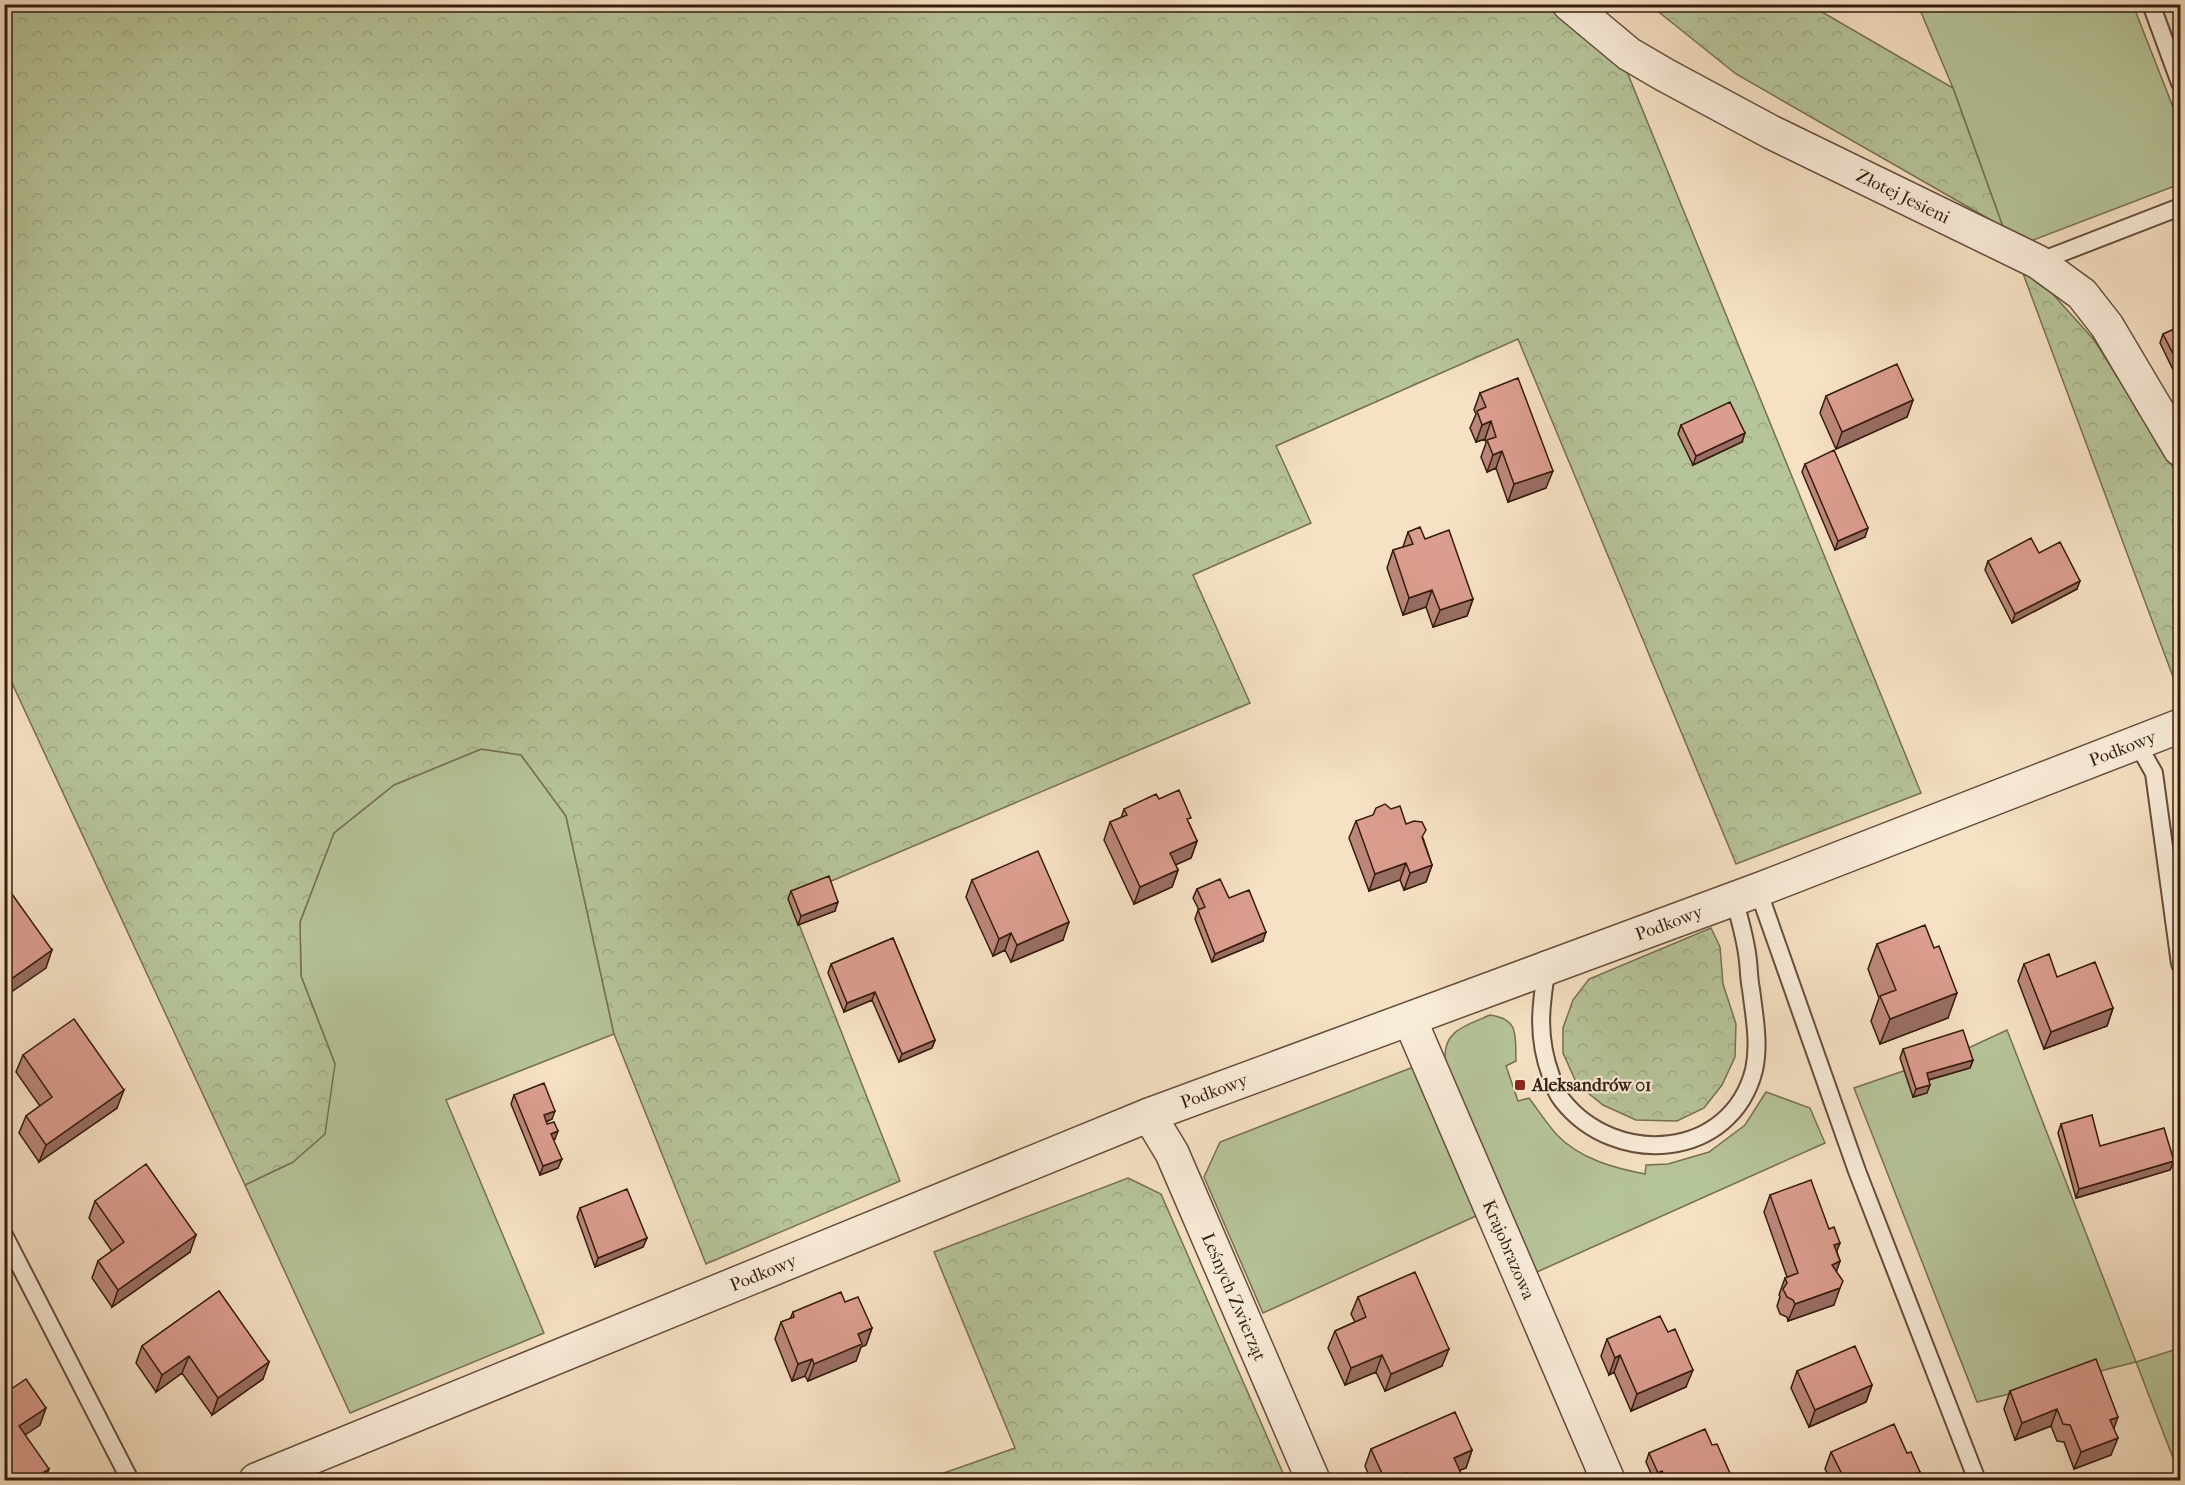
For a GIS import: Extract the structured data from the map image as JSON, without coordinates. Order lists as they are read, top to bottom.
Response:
{
  "streets": {
    "street": [
      "Złotej Jesieni",
      "Podkowy",
      "Krajobrazowa",
      "Leśnych Zwierząt"
    ]
  },
  "crossings": [
    ["Podkowy", "Krajobrazowa"],
    ["Podkowy", "Leśnych Zwierząt"]
  ],
  "places": {
    "transit": ["Aleksandrów 01"]
  }
}
